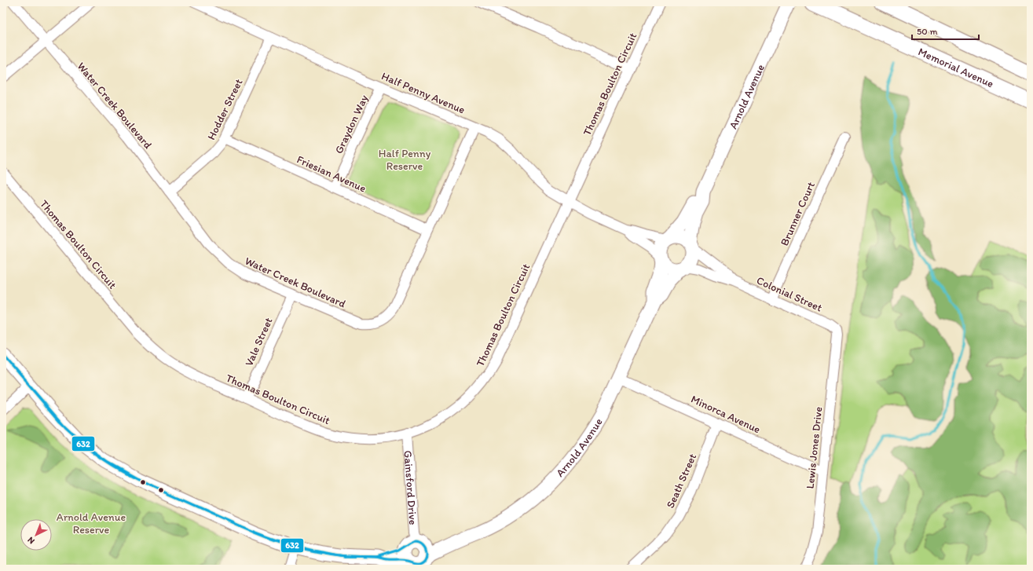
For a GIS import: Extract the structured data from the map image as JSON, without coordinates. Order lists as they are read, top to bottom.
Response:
{
  "streets": {
    "main road": ["Memorial Avenue"],
    "street": [
      "Thomas Boulton Circuit",
      "Half Penny Avenue",
      "Arnold Avenue",
      "Water Creek Boulevard",
      "Hodder Street",
      "Graydon Way",
      "Friesian Avenue",
      "Brunner Court",
      "Colonial Street",
      "Vale Street",
      "Minorca Avenue",
      "Lewis Jones Drive",
      "Seath Street",
      "Gainsford Drive"
    ]
  },
  "crossings": [
    ["Thomas Boulton Circuit", "Half Penny Avenue"],
    ["Thomas Boulton Circuit", "Vale Street"],
    ["Thomas Boulton Circuit", "Gainsford Drive"],
    ["Half Penny Avenue", "Arnold Avenue"],
    ["Half Penny Avenue", "Water Creek Boulevard"],
    ["Half Penny Avenue", "Hodder Street"],
    ["Half Penny Avenue", "Graydon Way"],
    ["Half Penny Avenue", "Colonial Street"],
    ["Arnold Avenue", "Colonial Street"],
    ["Arnold Avenue", "Minorca Avenue"],
    ["Arnold Avenue", "Gainsford Drive"],
    ["Water Creek Boulevard", "Hodder Street"],
    ["Water Creek Boulevard", "Friesian Avenue"],
    ["Water Creek Boulevard", "Vale Street"],
    ["Hodder Street", "Friesian Avenue"],
    ["Graydon Way", "Friesian Avenue"],
    ["Brunner Court", "Colonial Street"],
    ["Colonial Street", "Lewis Jones Drive"],
    ["Minorca Avenue", "Lewis Jones Drive"],
    ["Minorca Avenue", "Seath Street"]
  ],
  "parks": ["Half Penny Reserve", "Arnold Avenue Reserve"],
  "lines": ["transit line 632"],
  "scale_bar": "50 m",
  "north": "bottom left"
}
